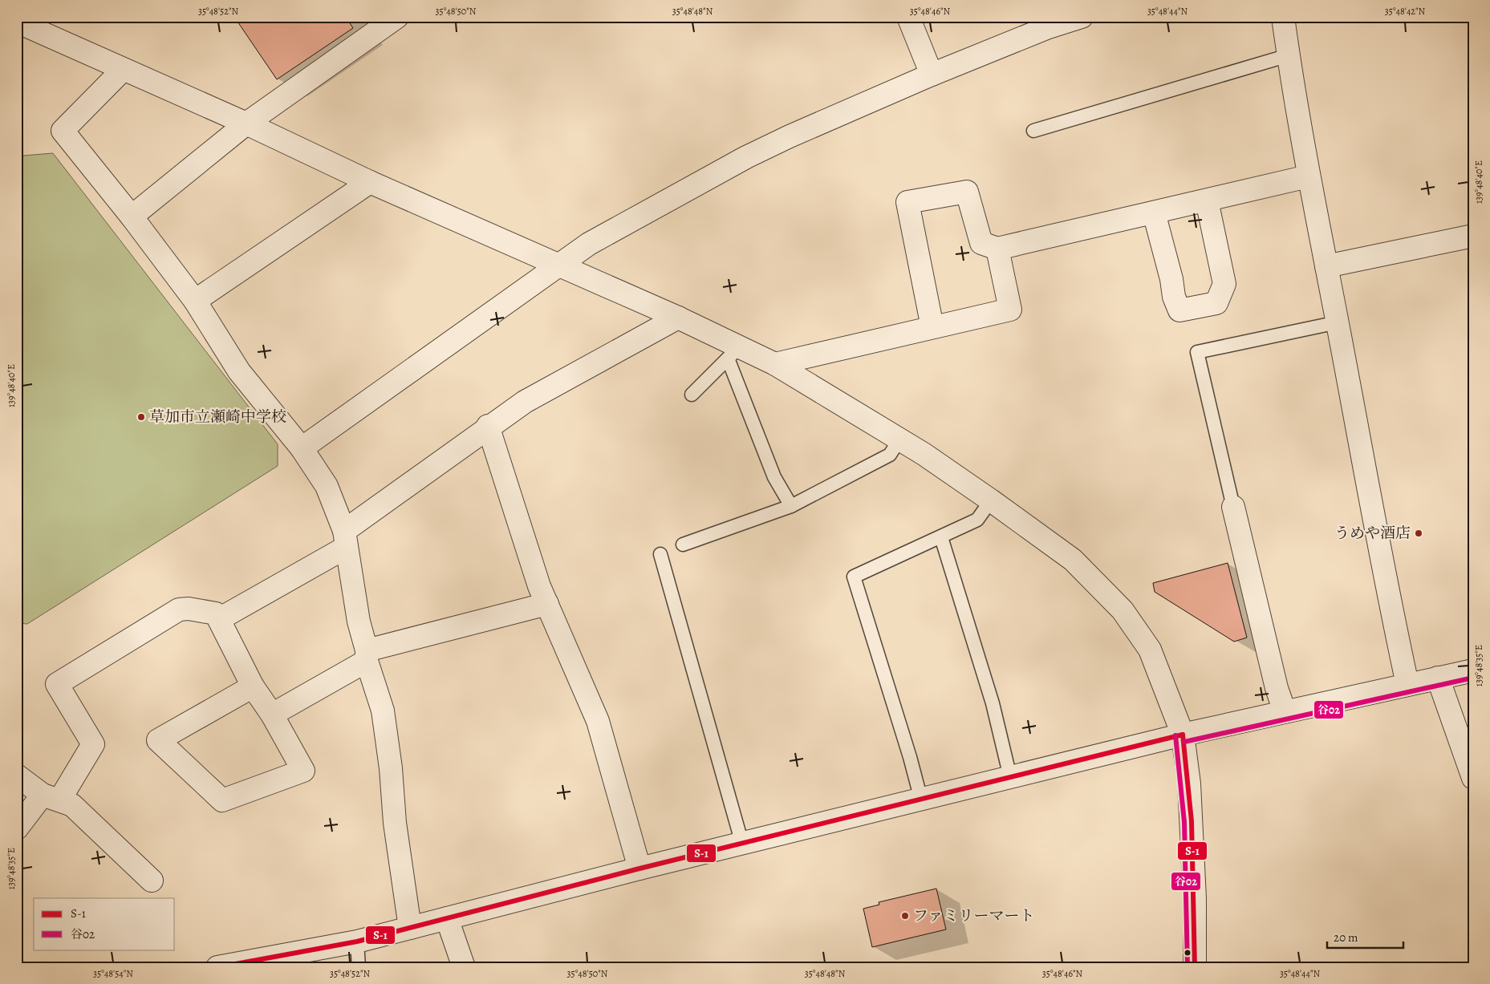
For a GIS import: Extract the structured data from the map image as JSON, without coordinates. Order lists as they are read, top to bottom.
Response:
{
  "places": ["草加市立瀬崎中学校", "うめや酒店", "ファミリーマート"],
  "lines": ["transit line 谷02", "transit line S-1"],
  "legend": ["S-1", "谷02"],
  "scale_bar": "20 m",
  "coordinates": [
    "35°48'52\"N",
    "35°48'50\"N",
    "35°48'48\"N",
    "35°48'46\"N",
    "35°48'44\"N",
    "35°48'42\"N",
    "139°48'40\"E",
    "139°48'35\"E",
    "35°48'54\"N"
  ]
}
